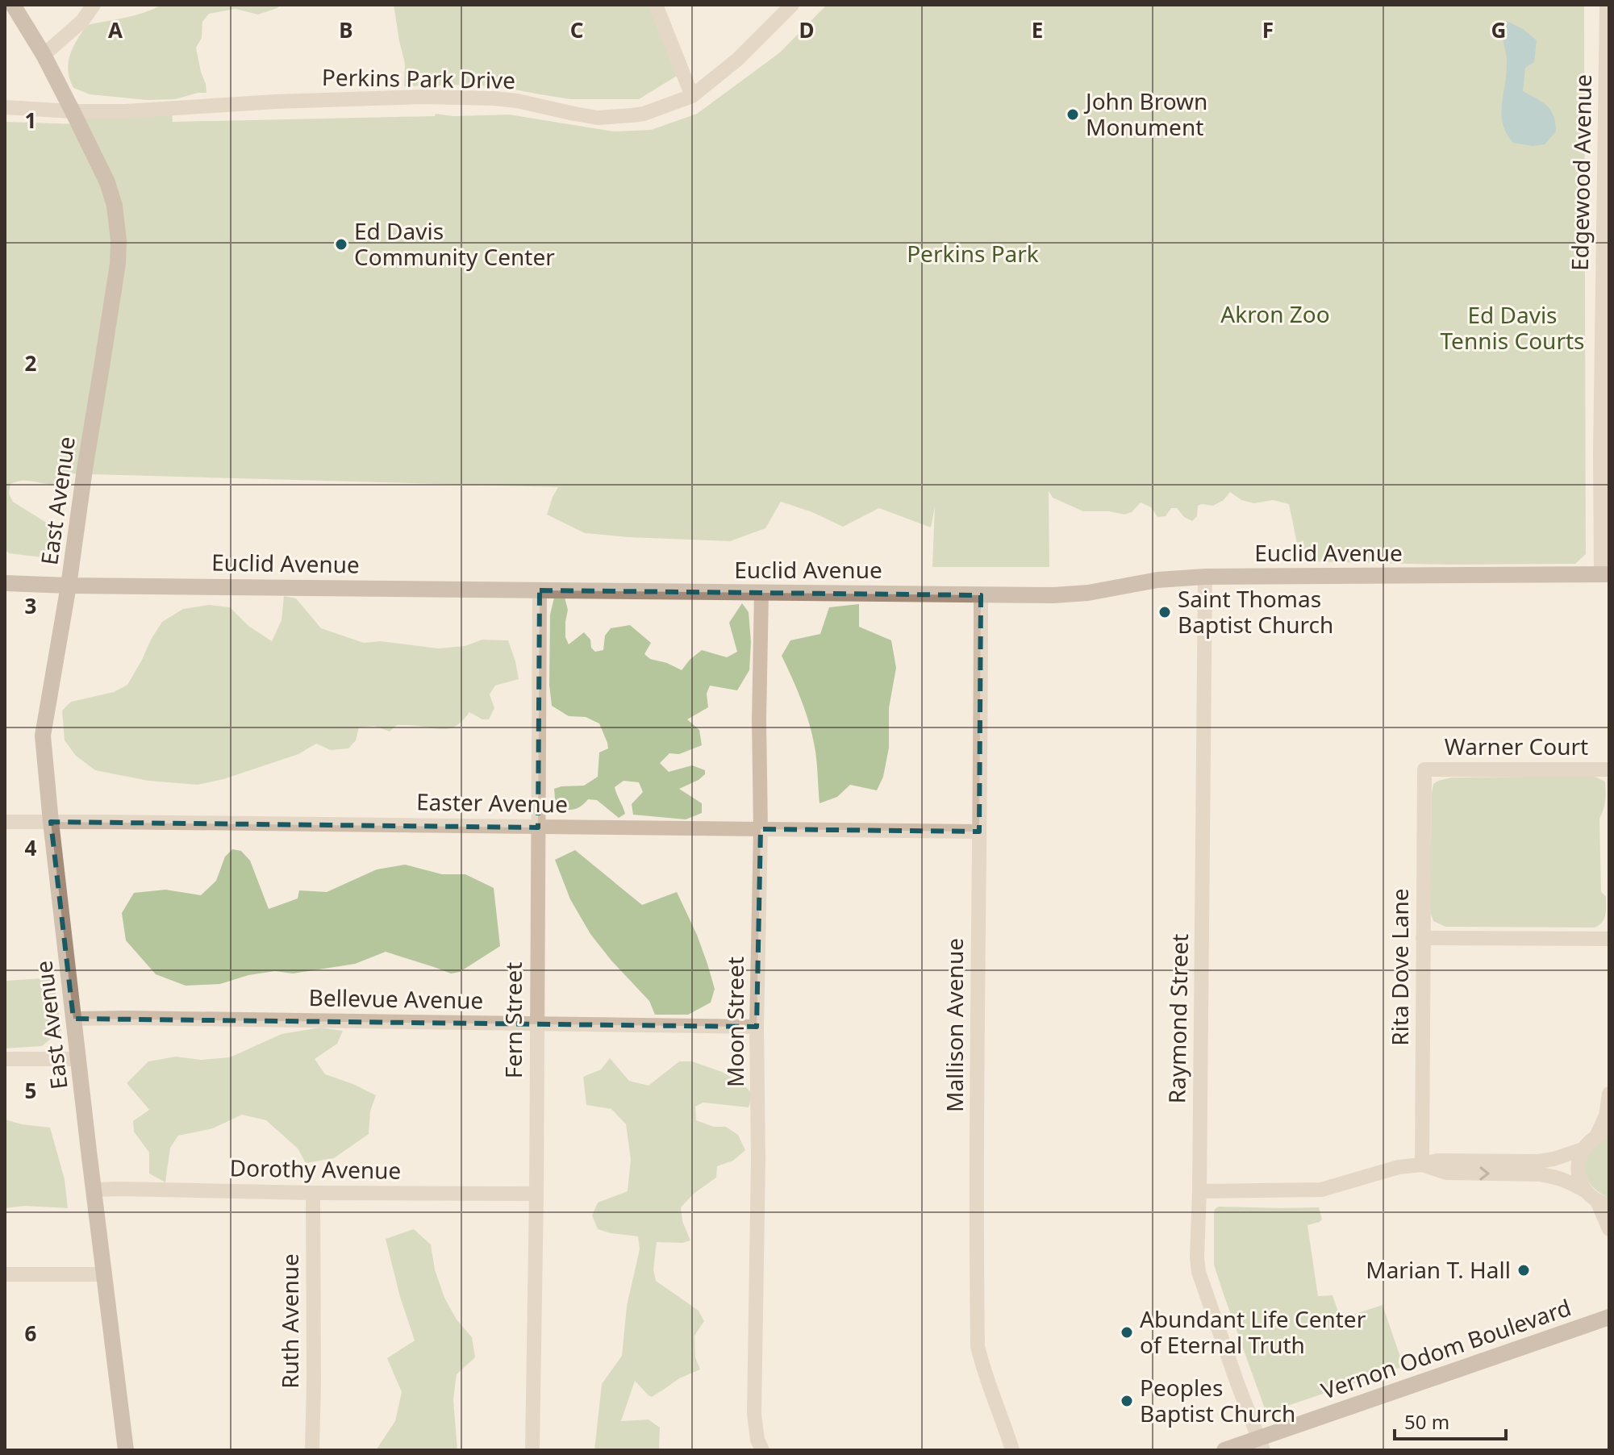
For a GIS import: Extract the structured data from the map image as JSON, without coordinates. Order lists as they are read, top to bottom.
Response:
{
  "streets": {
    "street": [
      "Perkins Park Drive",
      "Edgewood Avenue",
      "East Avenue",
      "Euclid Avenue",
      "Warner Court",
      "Easter Avenue",
      "Rita Dove Lane",
      "Bellevue Avenue",
      "Raymond Street",
      "Fern Street",
      "Moon Street",
      "Mallison Avenue",
      "Dorothy Avenue",
      "Ruth Avenue",
      "Vernon Odom Boulevard"
    ]
  },
  "crossings": [
    ["Perkins Park Drive", "East Avenue"],
    ["Edgewood Avenue", "Euclid Avenue"],
    ["East Avenue", "Euclid Avenue"],
    ["East Avenue", "Easter Avenue"],
    ["East Avenue", "Bellevue Avenue"],
    ["East Avenue", "Dorothy Avenue"],
    ["Euclid Avenue", "Raymond Street"],
    ["Euclid Avenue", "Fern Street"],
    ["Euclid Avenue", "Moon Street"],
    ["Euclid Avenue", "Mallison Avenue"],
    ["Warner Court", "Rita Dove Lane"],
    ["Easter Avenue", "Fern Street"],
    ["Easter Avenue", "Moon Street"],
    ["Easter Avenue", "Mallison Avenue"],
    ["Bellevue Avenue", "Fern Street"],
    ["Bellevue Avenue", "Moon Street"],
    ["Raymond Street", "Vernon Odom Boulevard"],
    ["Fern Street", "Dorothy Avenue"],
    ["Dorothy Avenue", "Ruth Avenue"]
  ],
  "parks": ["Perkins Park", "Akron Zoo", "Ed Davis Tennis Courts"],
  "places": [
    "John Brown Monument",
    "Ed Davis Community Center",
    "Saint Thomas Baptist Church",
    "Marian T. Hall",
    "Abundant Life Center of Eternal Truth",
    "Peoples Baptist Church"
  ],
  "scale_bar": "50 m",
  "grid": {
    "columns": [
      "A",
      "B",
      "C",
      "D",
      "E",
      "F",
      "G"
    ],
    "rows": [
      "1",
      "2",
      "3",
      "4",
      "5",
      "6"
    ]
  }
}
